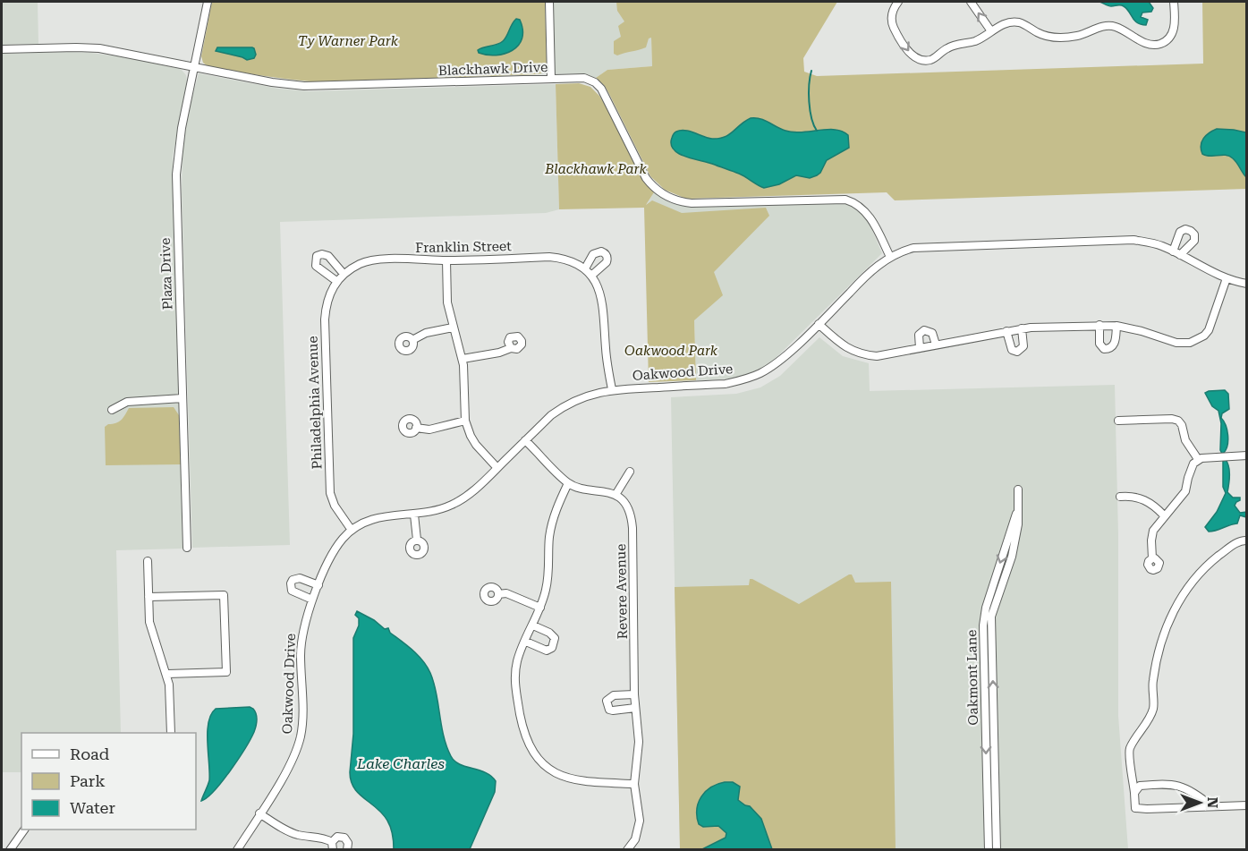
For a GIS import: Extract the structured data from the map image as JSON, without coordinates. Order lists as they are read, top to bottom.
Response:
{
  "streets": {
    "street": [
      "Blackhawk Drive",
      "Franklin Street",
      "Plaza Drive",
      "Oakwood Drive",
      "Philadelphia Avenue",
      "Revere Avenue",
      "Oakmont Lane"
    ]
  },
  "crossings": [
    ["Blackhawk Drive", "Plaza Drive"],
    ["Blackhawk Drive", "Oakwood Drive"],
    ["Franklin Street", "Philadelphia Avenue"],
    ["Oakwood Drive", "Philadelphia Avenue"]
  ],
  "water": ["Lake Charles"],
  "parks": ["Ty Warner Park", "Blackhawk Park", "Oakwood Park"],
  "legend": ["Road", "Park", "Water"],
  "north": "right"
}
